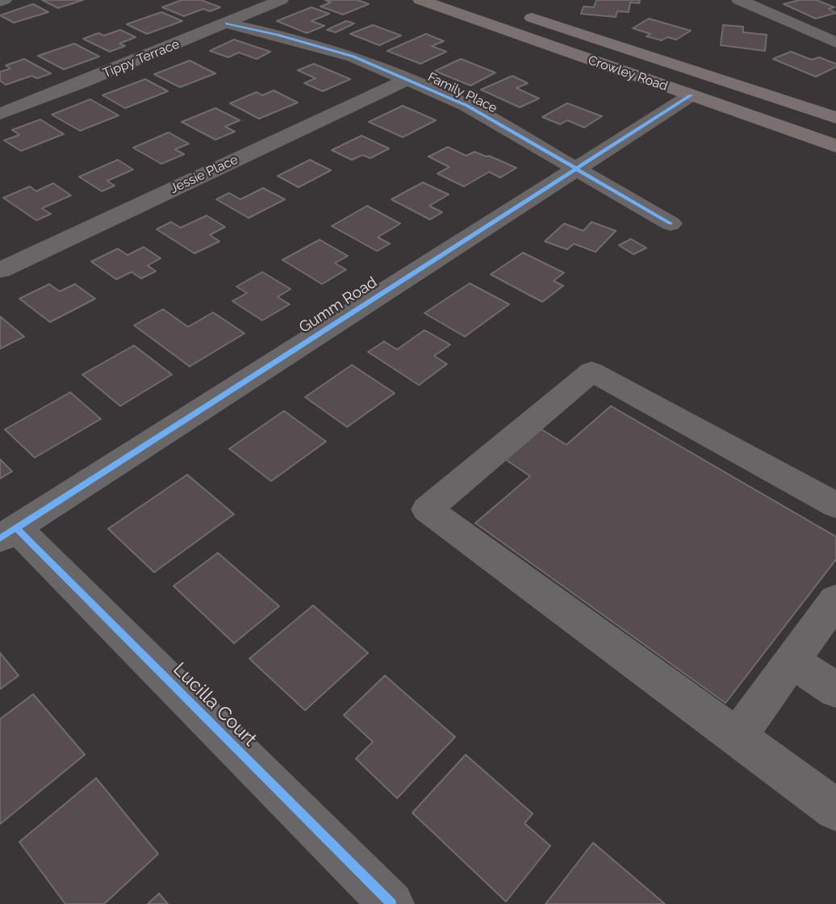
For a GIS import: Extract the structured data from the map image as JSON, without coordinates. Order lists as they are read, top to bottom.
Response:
{
  "streets": {
    "main road": ["Crowley Road"],
    "street": [
      "Tippy Terrace",
      "Family Place",
      "Jessie Place",
      "Gumm Road",
      "Lucilla Court"
    ]
  },
  "crossings": [
    ["Tippy Terrace", "Family Place"],
    ["Crowley Road", "Gumm Road"],
    ["Family Place", "Jessie Place"],
    ["Family Place", "Gumm Road"],
    ["Gumm Road", "Lucilla Court"]
  ]
}
